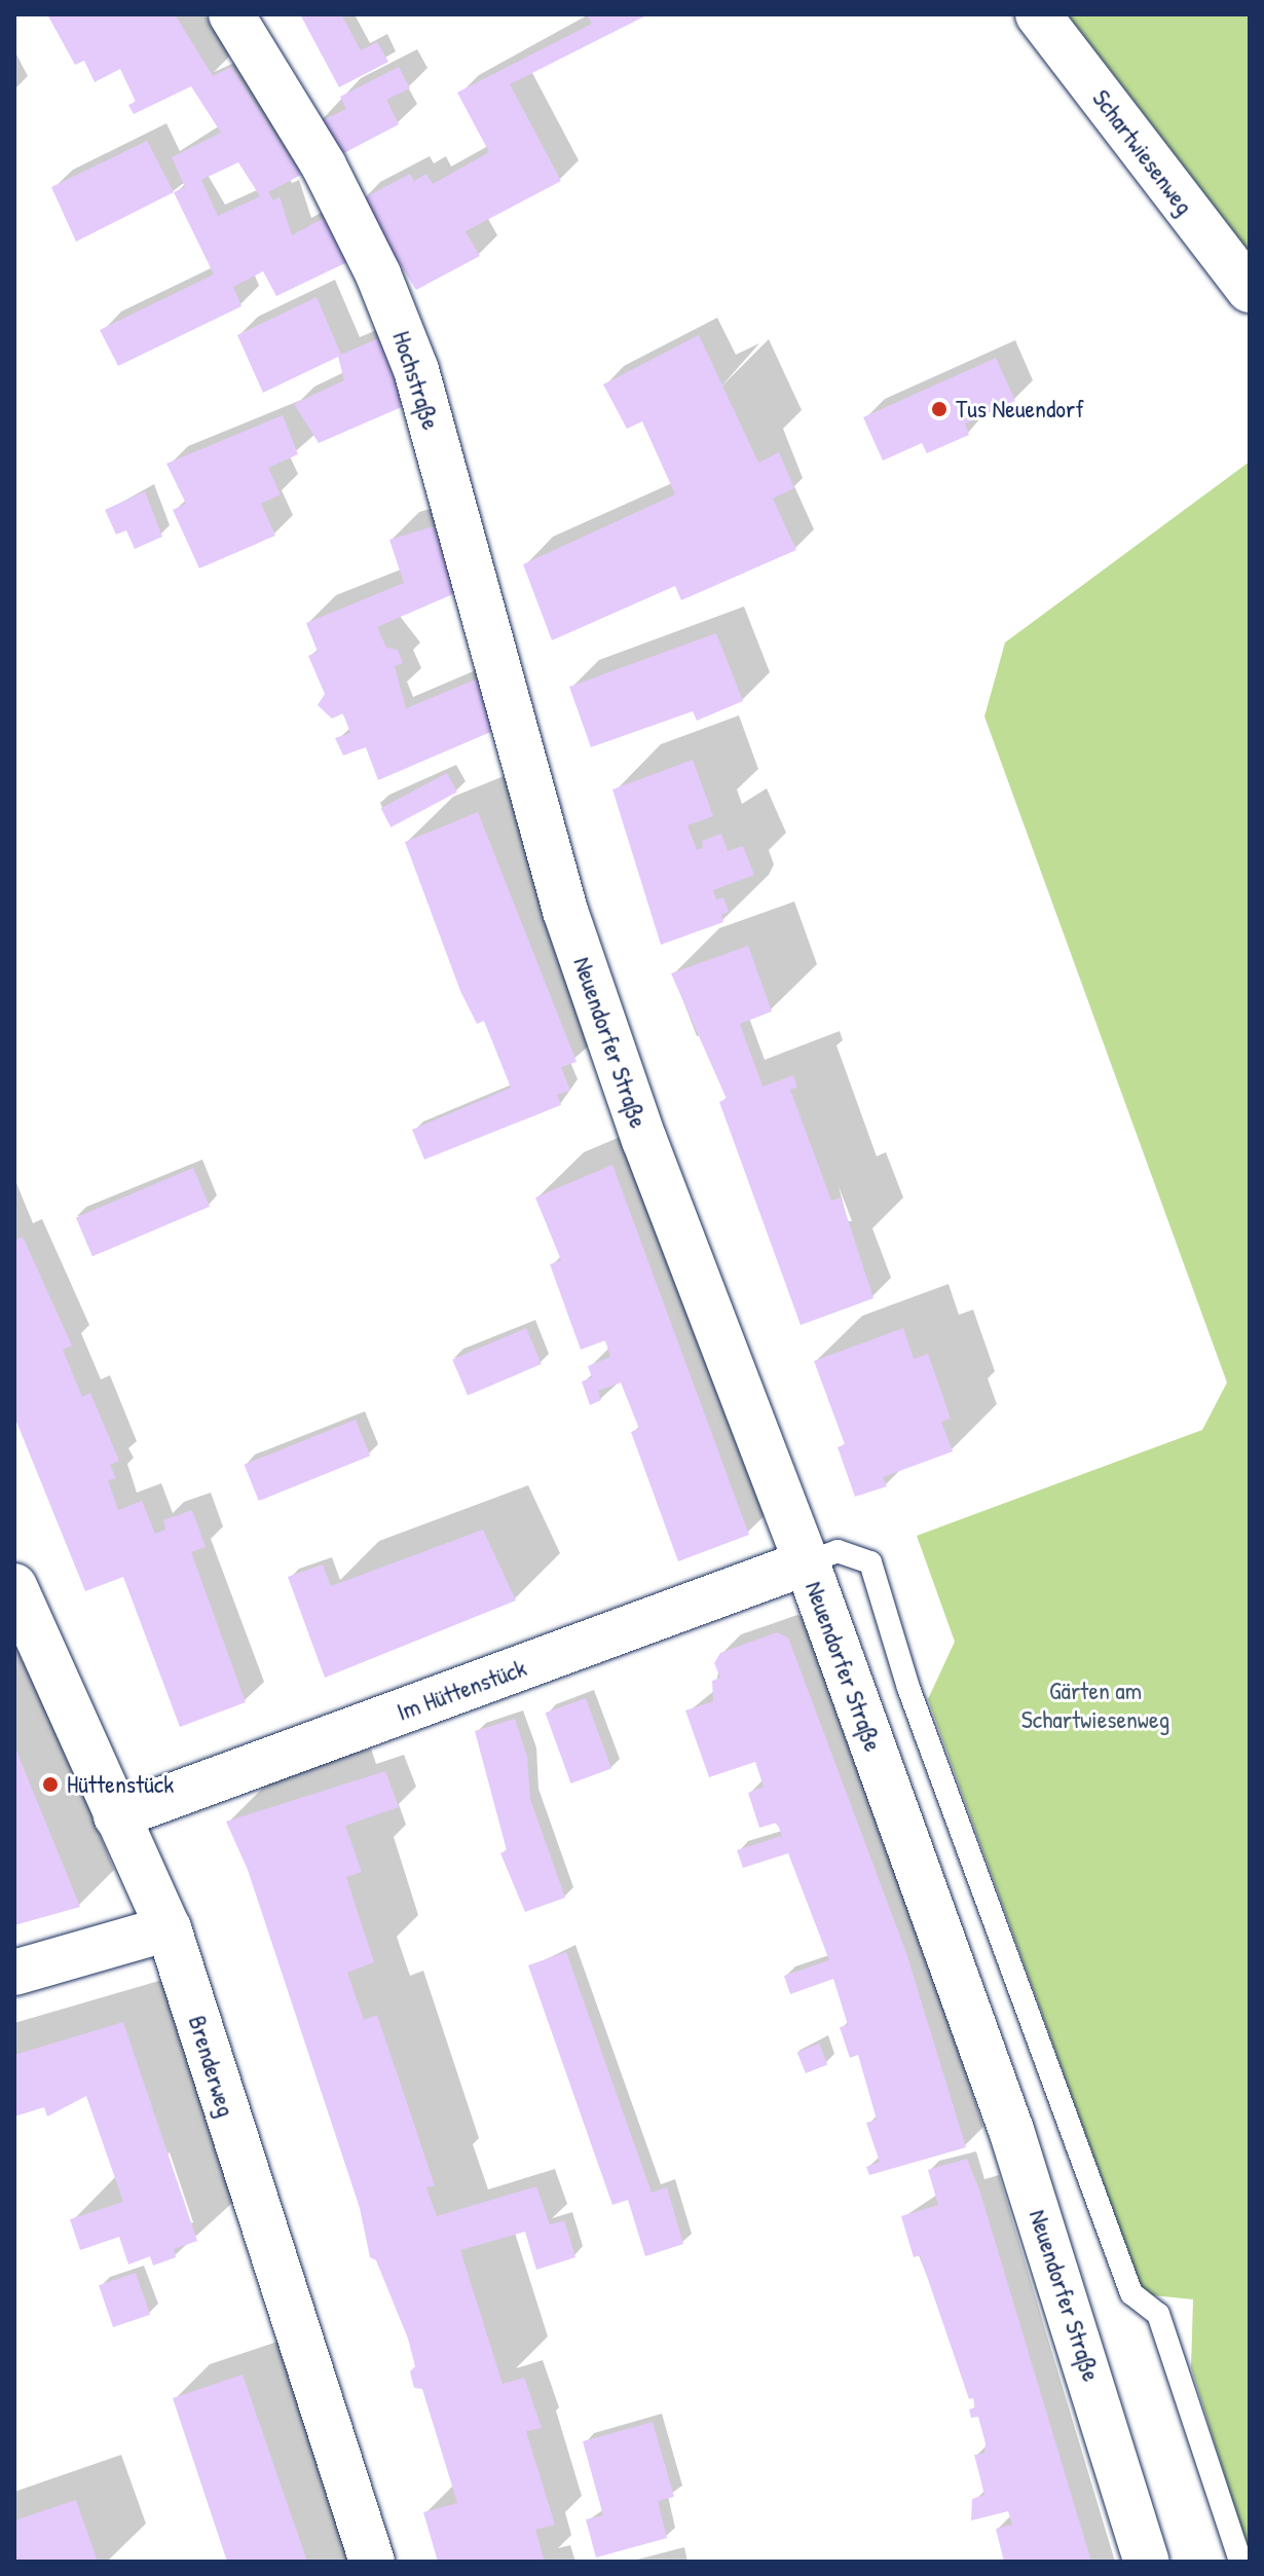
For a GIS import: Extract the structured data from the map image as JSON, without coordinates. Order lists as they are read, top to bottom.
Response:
{
  "streets": {
    "street": [
      "Schartwiesenweg",
      "Hochstraße",
      "Neuendorfer Straße",
      "Im Hüttenstück",
      "Brenderweg"
    ]
  },
  "crossings": [
    ["Hochstraße", "Neuendorfer Straße"],
    ["Neuendorfer Straße", "Im Hüttenstück"],
    ["Im Hüttenstück", "Brenderweg"]
  ],
  "parks": ["Gärten am Schartwiesenweg"],
  "places": ["Tus Neuendorf", "Hüttenstück"]
}
